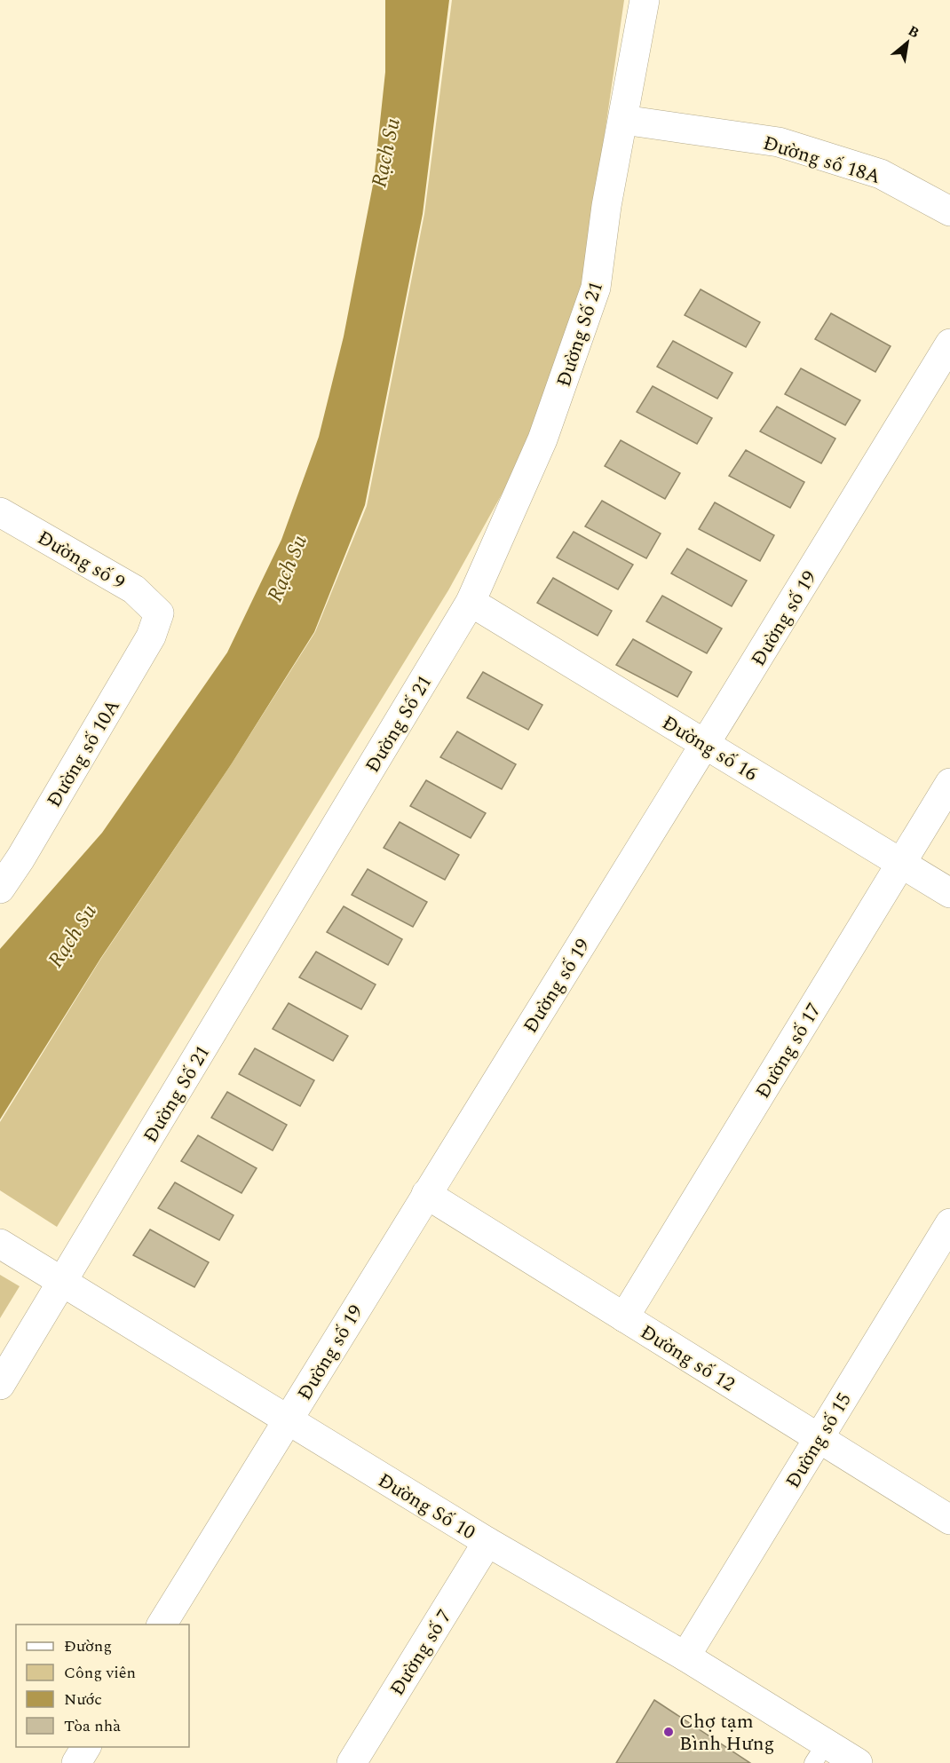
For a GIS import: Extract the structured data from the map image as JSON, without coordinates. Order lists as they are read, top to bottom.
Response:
{
  "streets": {
    "street": [
      "Đường số 18A",
      "Đường Số 21",
      "Đường số 9",
      "Đường số 19",
      "Đường số 16",
      "Đường số 10A",
      "Đường số 17",
      "Đường số 12",
      "Đường số 15",
      "Đường Số 10",
      "Đường số 7"
    ]
  },
  "crossings": [
    ["Đường số 18A", "Đường Số 21"],
    ["Đường Số 21", "Đường số 16"],
    ["Đường Số 21", "Đường Số 10"],
    ["Đường số 9", "Đường số 10A"],
    ["Đường số 19", "Đường số 16"],
    ["Đường số 19", "Đường số 12"],
    ["Đường số 19", "Đường Số 10"],
    ["Đường số 16", "Đường số 17"],
    ["Đường số 17", "Đường số 12"],
    ["Đường số 12", "Đường số 15"],
    ["Đường số 15", "Đường Số 10"],
    ["Đường Số 10", "Đường số 7"]
  ],
  "water": ["Rạch Su"],
  "places": ["Chợ tạm Bình Hưng"],
  "legend": [
    "Đường",
    "Công viên",
    "Nước",
    "Tòa nhà"
  ],
  "north": "top right"
}
